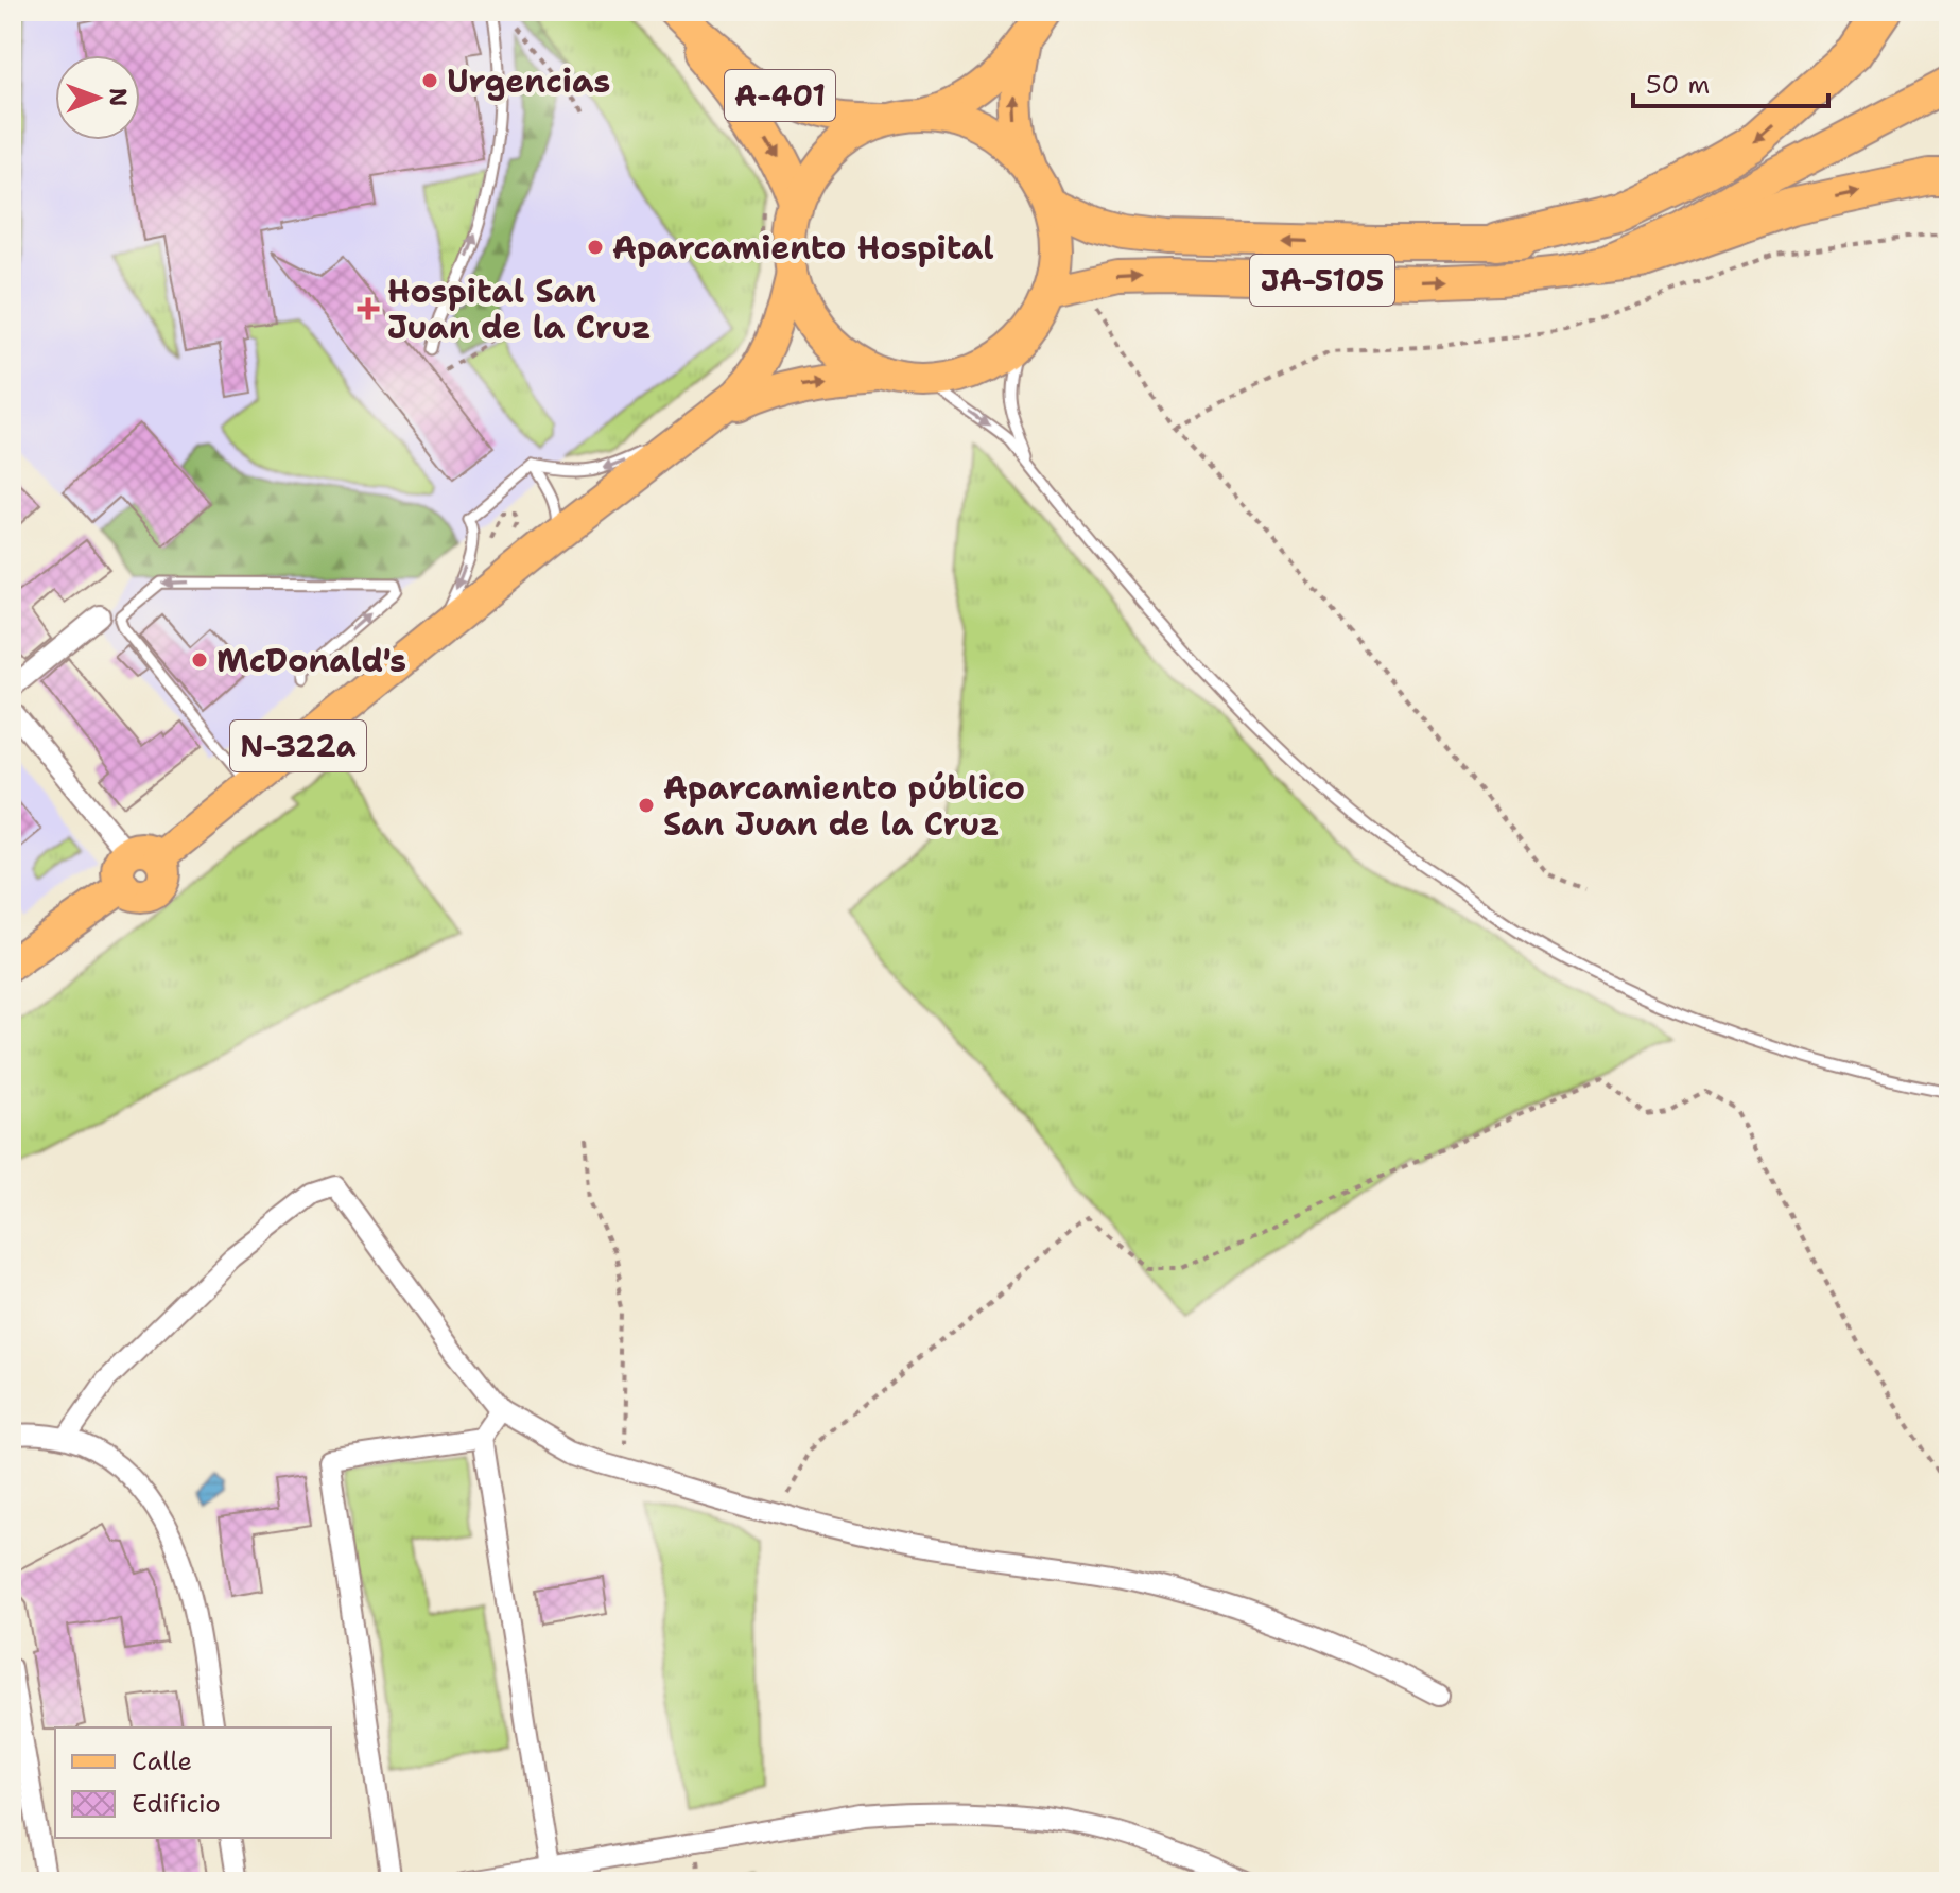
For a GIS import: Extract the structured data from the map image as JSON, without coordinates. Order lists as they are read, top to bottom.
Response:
{
  "streets": {
    "main road": ["A-401", "JA-5105", "N-322a"]
  },
  "crossings": [
    ["A-401", "JA-5105"],
    ["A-401", "N-322a"],
    ["JA-5105", "N-322a"]
  ],
  "places": {
    "other": [
      "Urgencias",
      "Aparcamiento Hospital",
      "McDonald's",
      "Aparcamiento público San Juan de la Cruz"
    ],
    "health": ["Hospital San Juan de la Cruz"]
  },
  "legend": ["Calle", "Edificio"],
  "scale_bar": "50 m",
  "north": "right"
}
